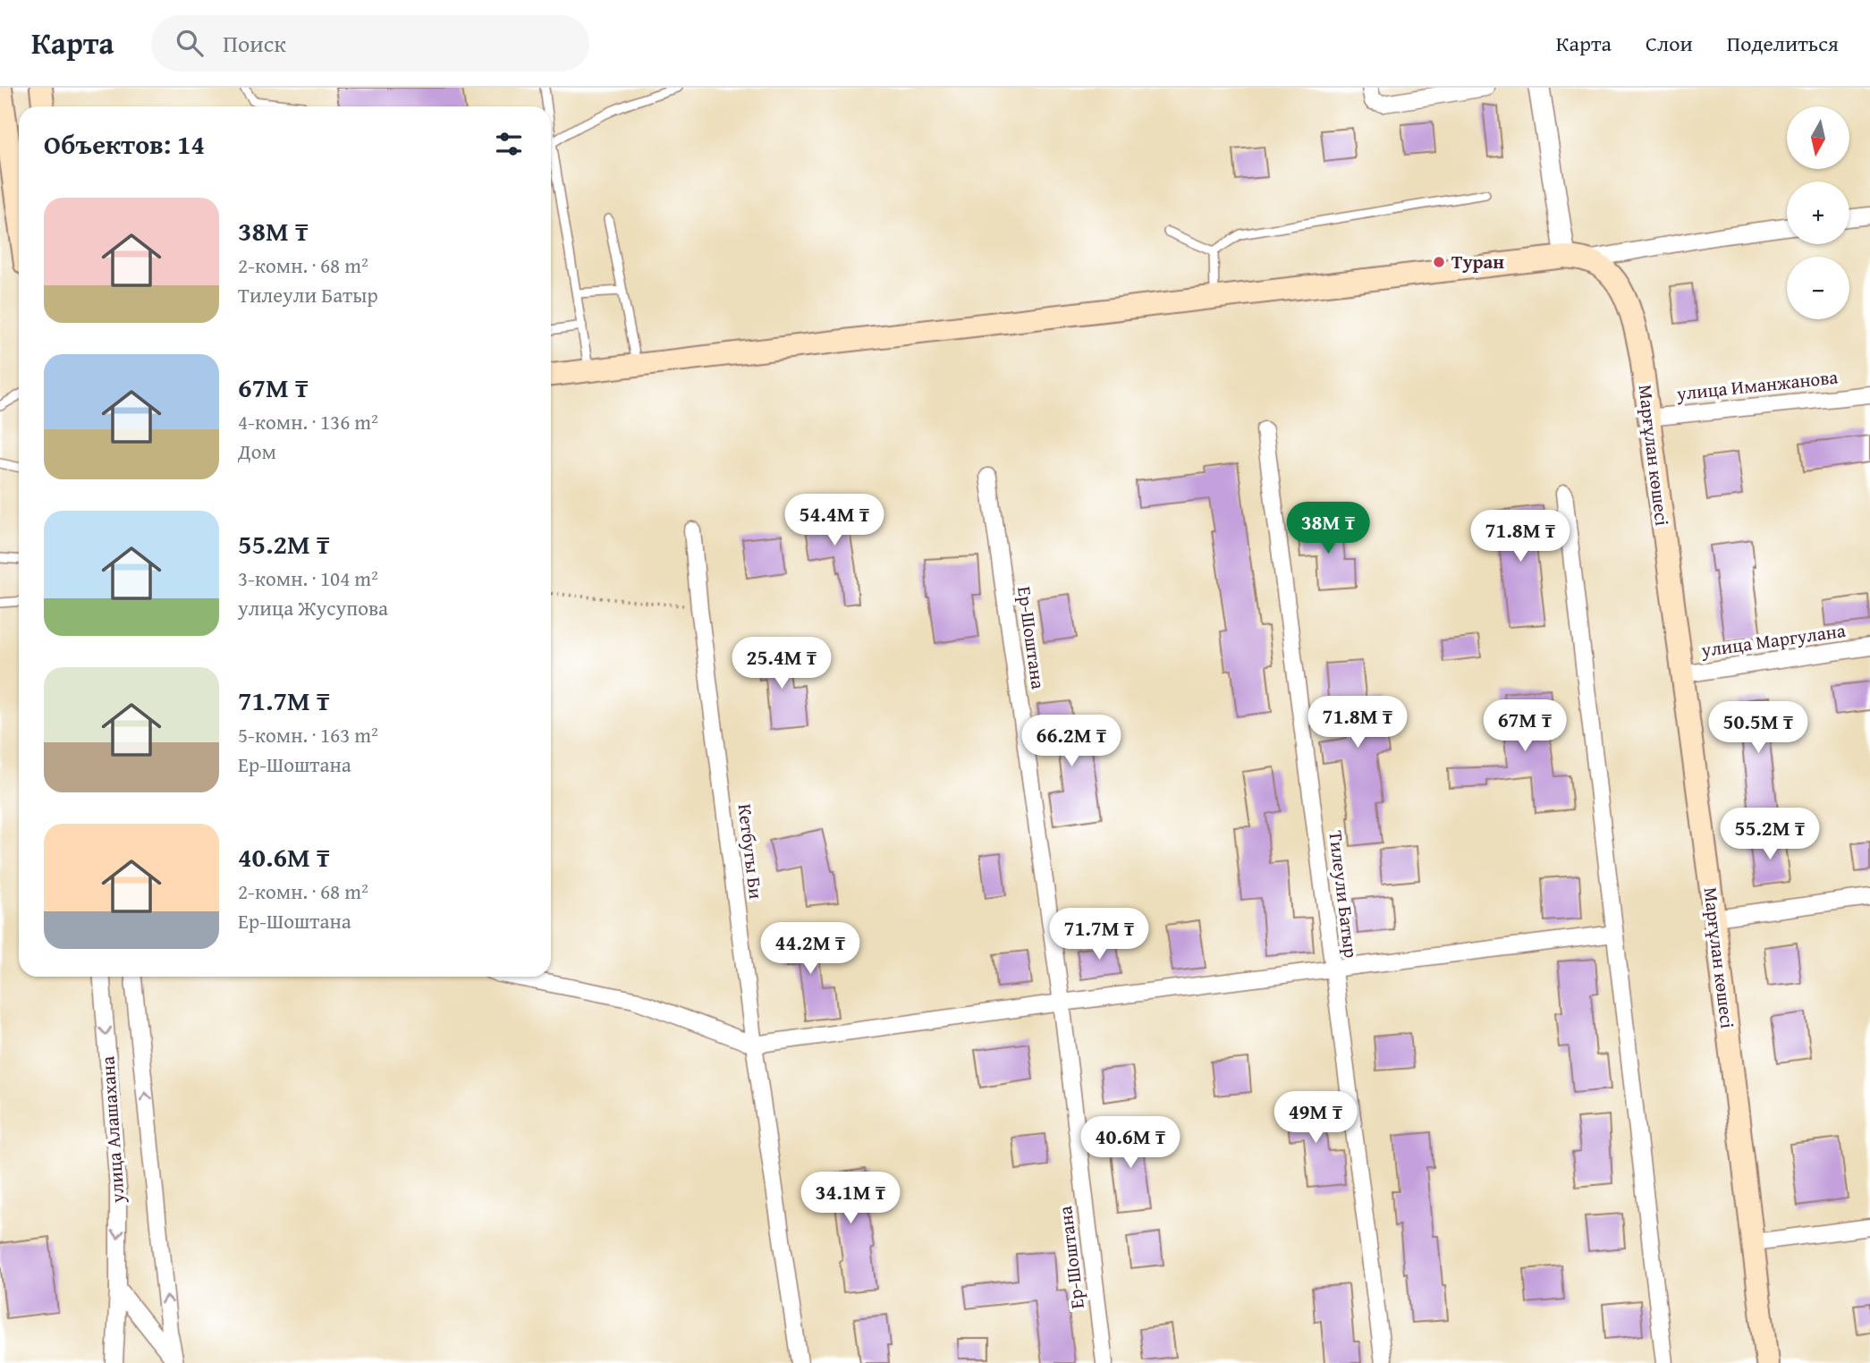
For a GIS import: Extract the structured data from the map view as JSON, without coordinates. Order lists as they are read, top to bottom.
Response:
{
  "streets": {
    "main road": ["Марғұлан көшесі"],
    "street": [
      "улица Иманжанова",
      "Ер-Шоштана",
      "улица Маргулана",
      "Кетбугы Би",
      "Тилеули Батыр",
      "улица Алашахана"
    ]
  },
  "crossings": [
    ["улица Иманжанова", "Марғұлан көшесі"],
    ["Марғұлан көшесі", "улица Маргулана"]
  ],
  "places": ["Туран"],
  "north": "bottom",
  "page": {
    "header": "Карта",
    "search": "Поиск",
    "nav": ["Карта", "Слои", "Поделиться"],
    "map_buttons": ["+", "−"],
    "heading": "Объектов: 14",
    "list": [
      {
        "name": "38M ₸",
        "note": "2-комн. · 68 m² · Тилеули Батыр"
      },
      {
        "name": "67M ₸",
        "note": "4-комн. · 136 m² · Дом"
      },
      {
        "name": "55.2M ₸",
        "note": "3-комн. · 104 m² · улица Жусупова"
      },
      {
        "name": "71.7M ₸",
        "note": "5-комн. · 163 m² · Ер-Шоштана"
      },
      {
        "name": "40.6M ₸",
        "note": "2-комн. · 68 m² · Ер-Шоштана"
      }
    ],
    "price": [
      "54.4M ₸",
      "38M ₸",
      "71.8M ₸",
      "25.4M ₸",
      "71.8M ₸",
      "67M ₸",
      "50.5M ₸",
      "66.2M ₸",
      "55.2M ₸",
      "71.7M ₸",
      "44.2M ₸",
      "49M ₸",
      "40.6M ₸",
      "34.1M ₸"
    ]
  }
}
